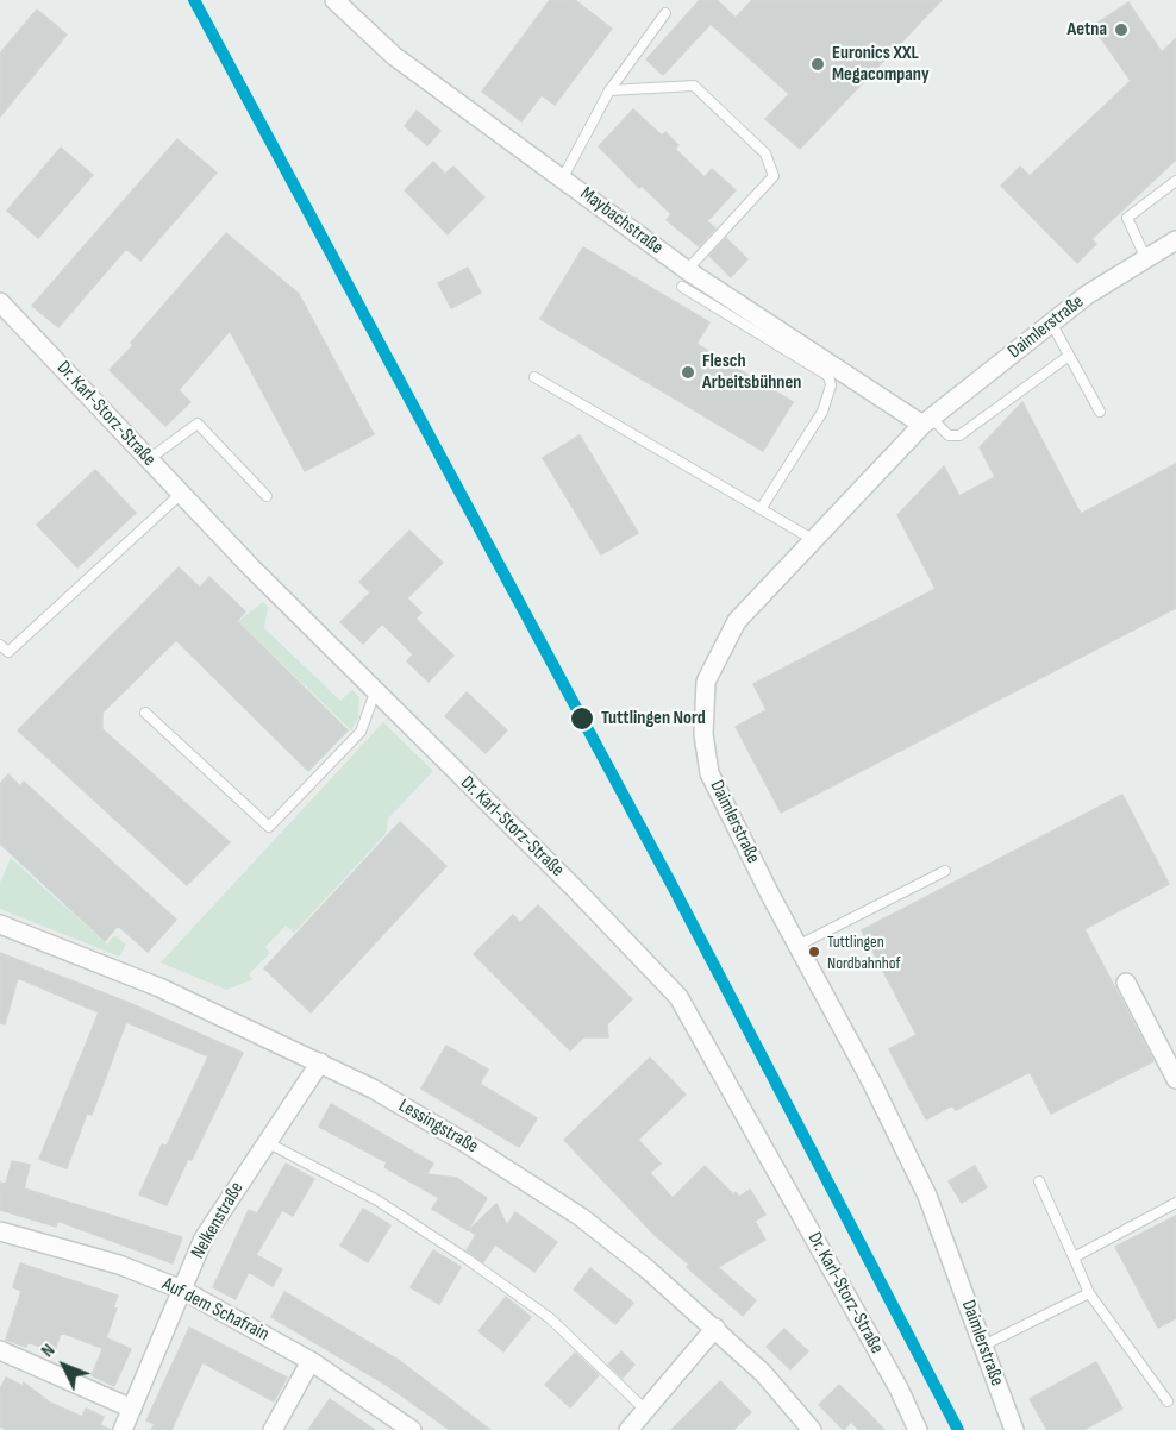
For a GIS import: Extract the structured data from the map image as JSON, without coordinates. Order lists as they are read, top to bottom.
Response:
{
  "streets": {
    "street": [
      "Maybachstraße",
      "Daimlerstraße",
      "Dr. Karl-Storz-Straße",
      "Lessingstraße",
      "Nelkenstraße",
      "Auf dem Schafrain"
    ]
  },
  "crossings": [
    ["Maybachstraße", "Daimlerstraße"],
    ["Lessingstraße", "Nelkenstraße"],
    ["Nelkenstraße", "Auf dem Schafrain"]
  ],
  "places": [
    "Aetna",
    "Euronics XXL Megacompany",
    "Flesch Arbeitsbühnen",
    "Tuttlingen Nord",
    "Tuttlingen Nordbahnhof"
  ],
  "north": "top left"
}
